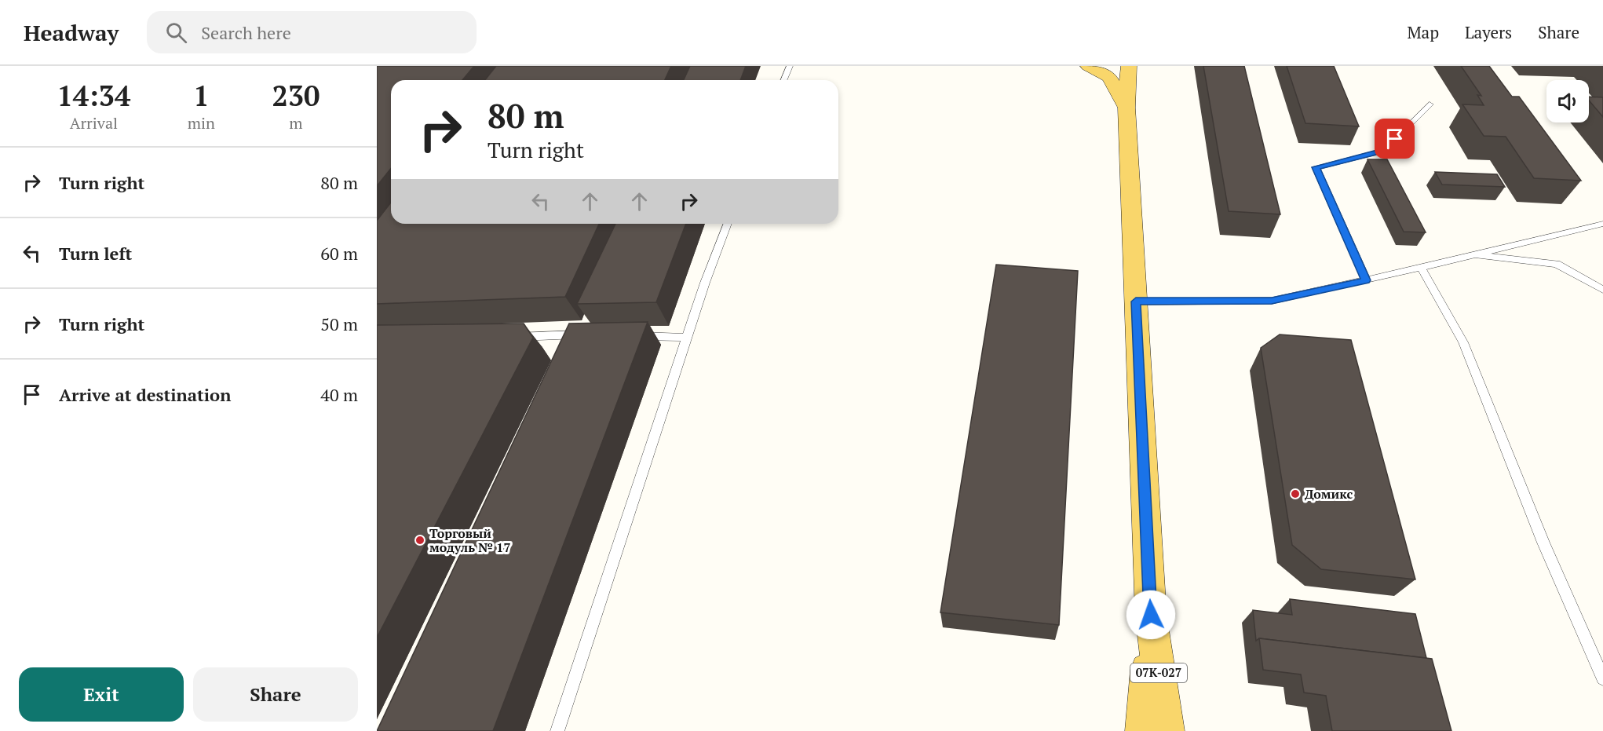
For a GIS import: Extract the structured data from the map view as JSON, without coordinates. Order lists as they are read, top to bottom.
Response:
{
  "streets": {
    "main road": ["07К-027"]
  },
  "places": ["Домикс", "Торговый модуль № 17"],
  "page": {
    "header": "Headway",
    "search": "Search here",
    "nav": ["Map", "Layers", "Share"],
    "eta": [
      "14:34",
      "Arrival",
      "1",
      "min",
      "230",
      "m"
    ],
    "turn": ["80 m", "Turn right"],
    "list": [
      {
        "name": "Turn right",
        "value": "80 m"
      },
      {
        "name": "Turn left",
        "value": "60 m"
      },
      {
        "name": "Turn right",
        "value": "50 m"
      },
      {
        "name": "Arrive at destination",
        "value": "40 m"
      }
    ],
    "buttons": ["Exit", "Share"]
  }
}
